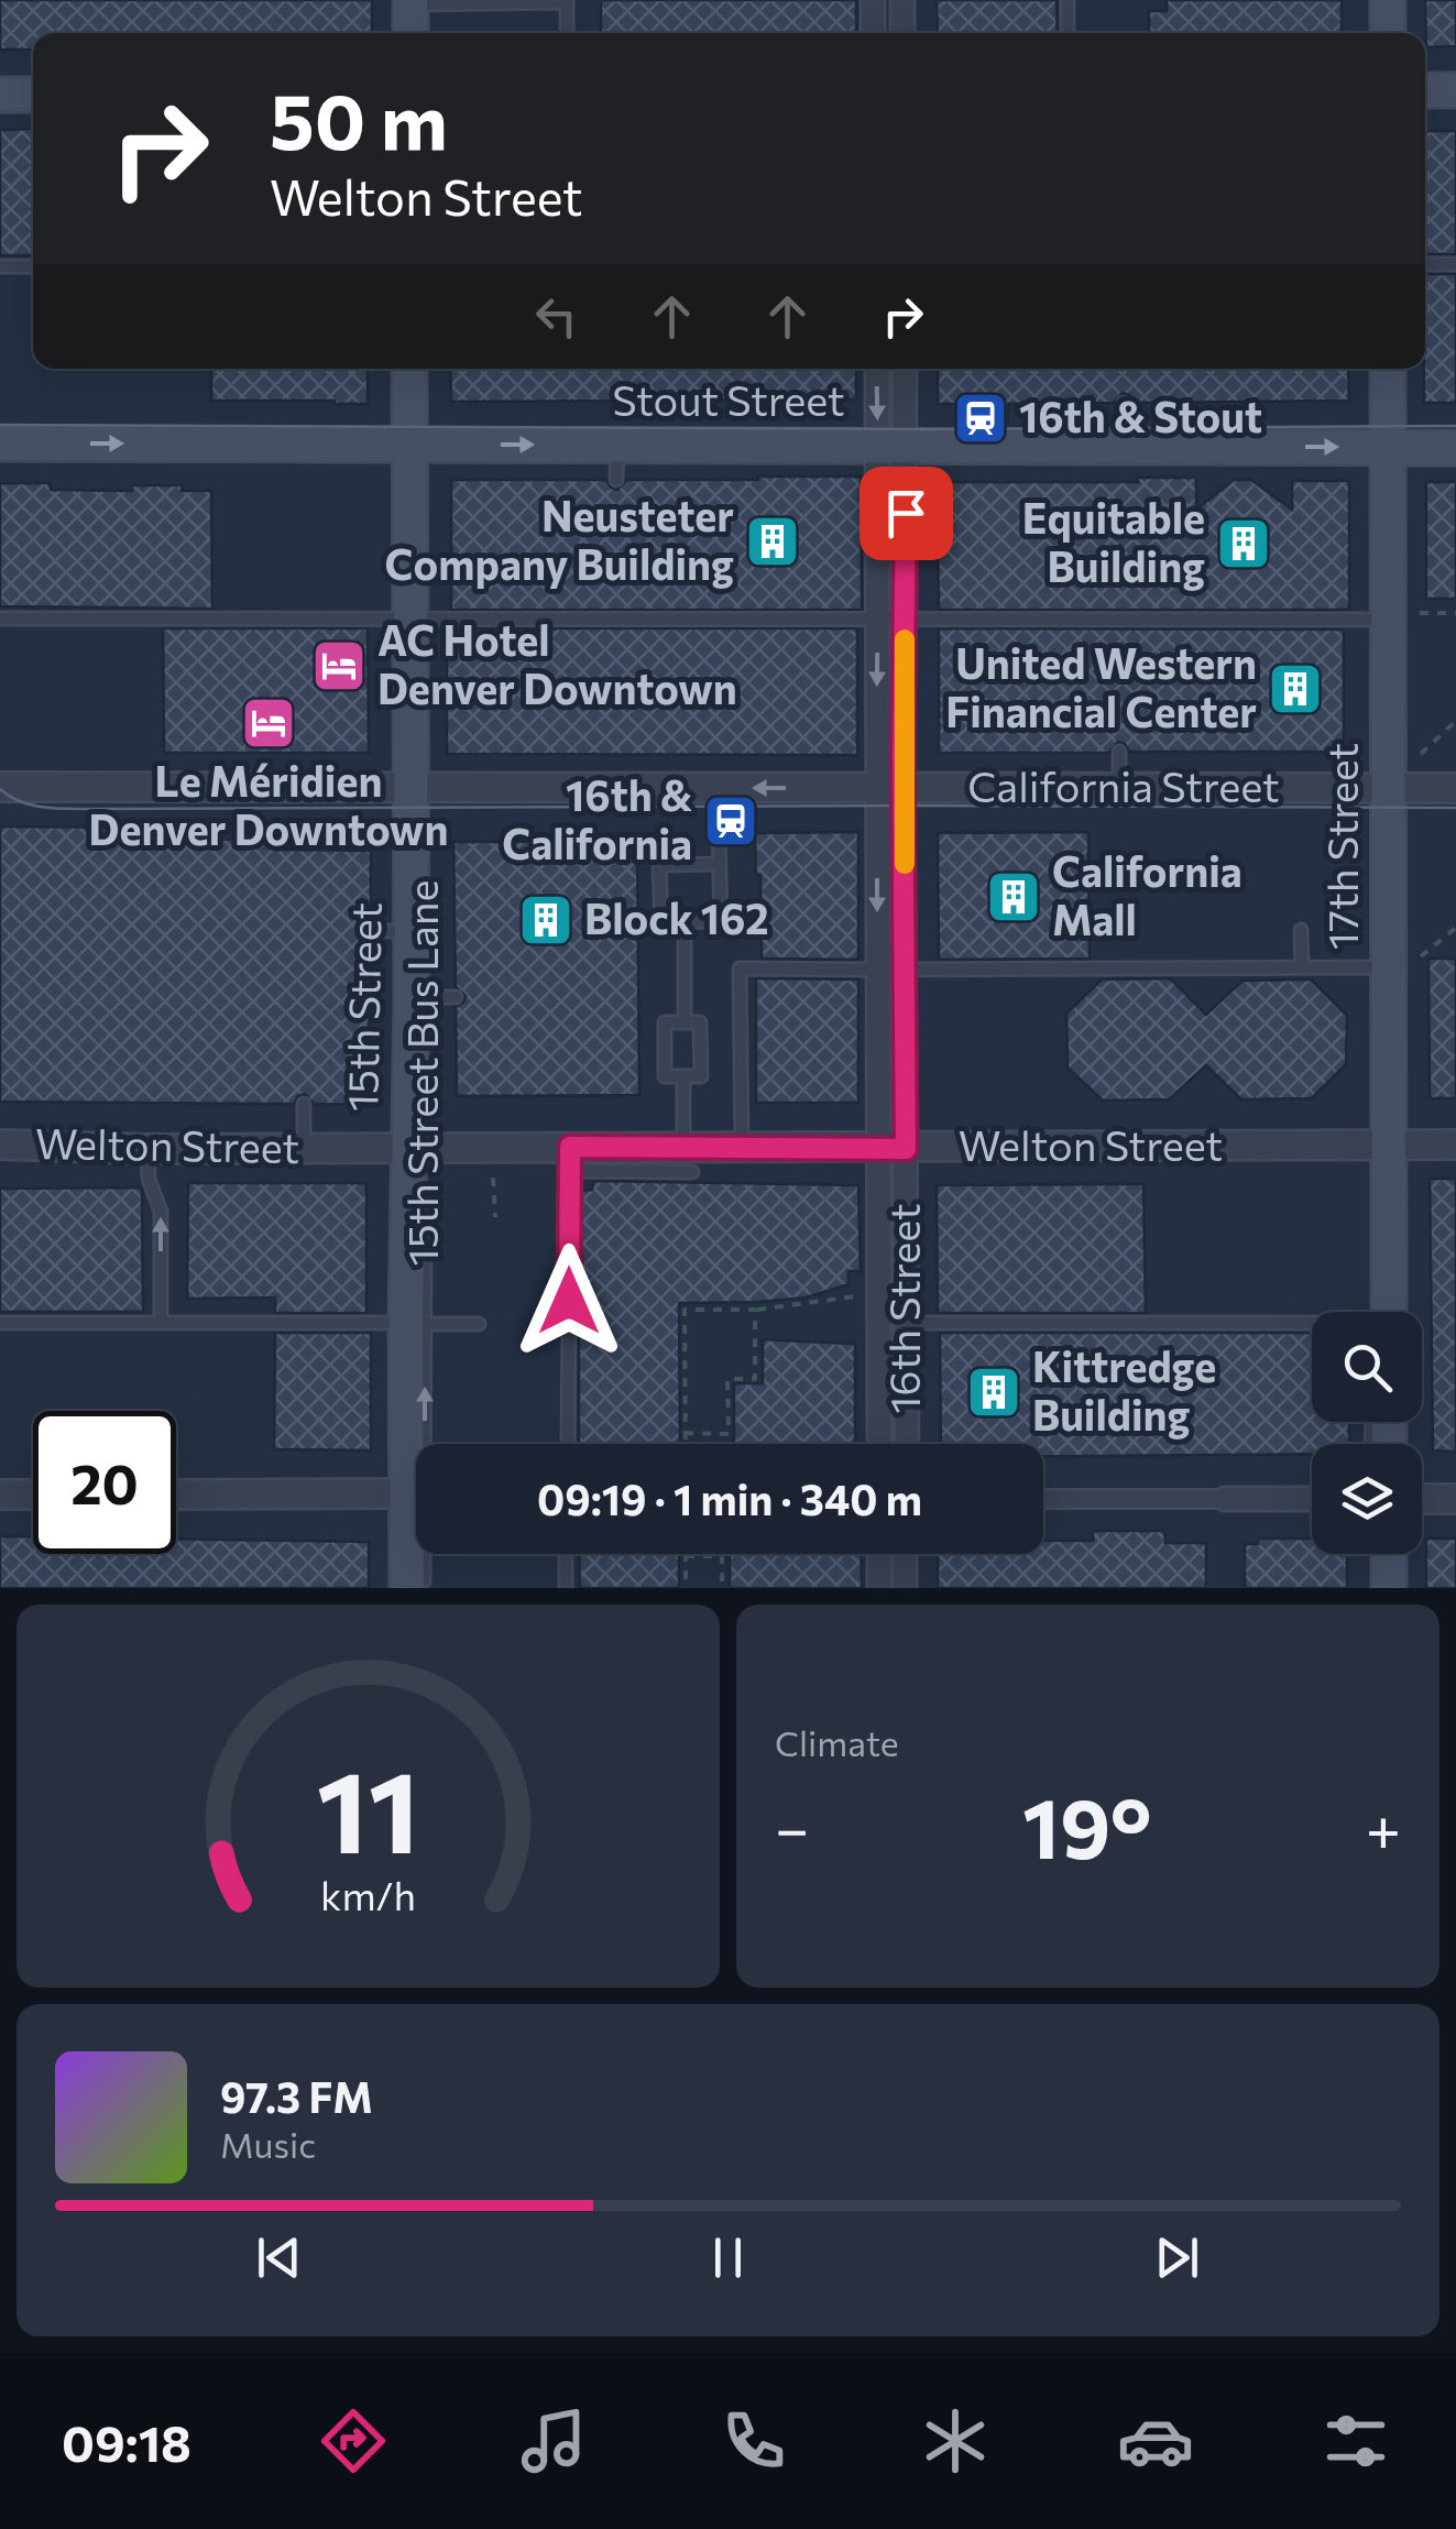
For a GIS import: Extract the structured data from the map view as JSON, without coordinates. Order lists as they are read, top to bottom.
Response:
{
  "streets": {
    "main road": ["Stout Street", "17th Street", "15th Street"],
    "street": ["California Street", "Welton Street", "16th Street"],
    "lane": ["15th Street Bus Lane"]
  },
  "crossings": [
    ["Stout Street", "17th Street"],
    ["Stout Street", "15th Street"],
    ["Stout Street", "16th Street"],
    ["California Street", "17th Street"],
    ["California Street", "15th Street"],
    ["California Street", "15th Street Bus Lane"],
    ["California Street", "16th Street"],
    ["17th Street", "Welton Street"],
    ["15th Street", "15th Street Bus Lane"],
    ["15th Street", "Welton Street"],
    ["Welton Street", "16th Street"]
  ],
  "one_way": ["Stout Street"],
  "places": {
    "station": ["16th & Stout", "16th & California"],
    "building": [
      "Neusteter Company Building",
      "Equitable Building",
      "United Western Financial Center",
      "California Mall",
      "Block 162",
      "Kittredge Building"
    ],
    "hotel": ["AC Hotel Denver Downtown", "Le Méridien Denver Downtown"]
  },
  "page": {
    "turn": ["50 m", "Welton Street"],
    "limit": "20",
    "trip": "09:19 · 1 min · 340 m",
    "tile": "Climate",
    "heat": ["−", "19°", "+"],
    "song": ["97.3 FM", "Music"],
    "tabs": "09:18",
    "gauge": ["11", "km/h"]
  }
}
